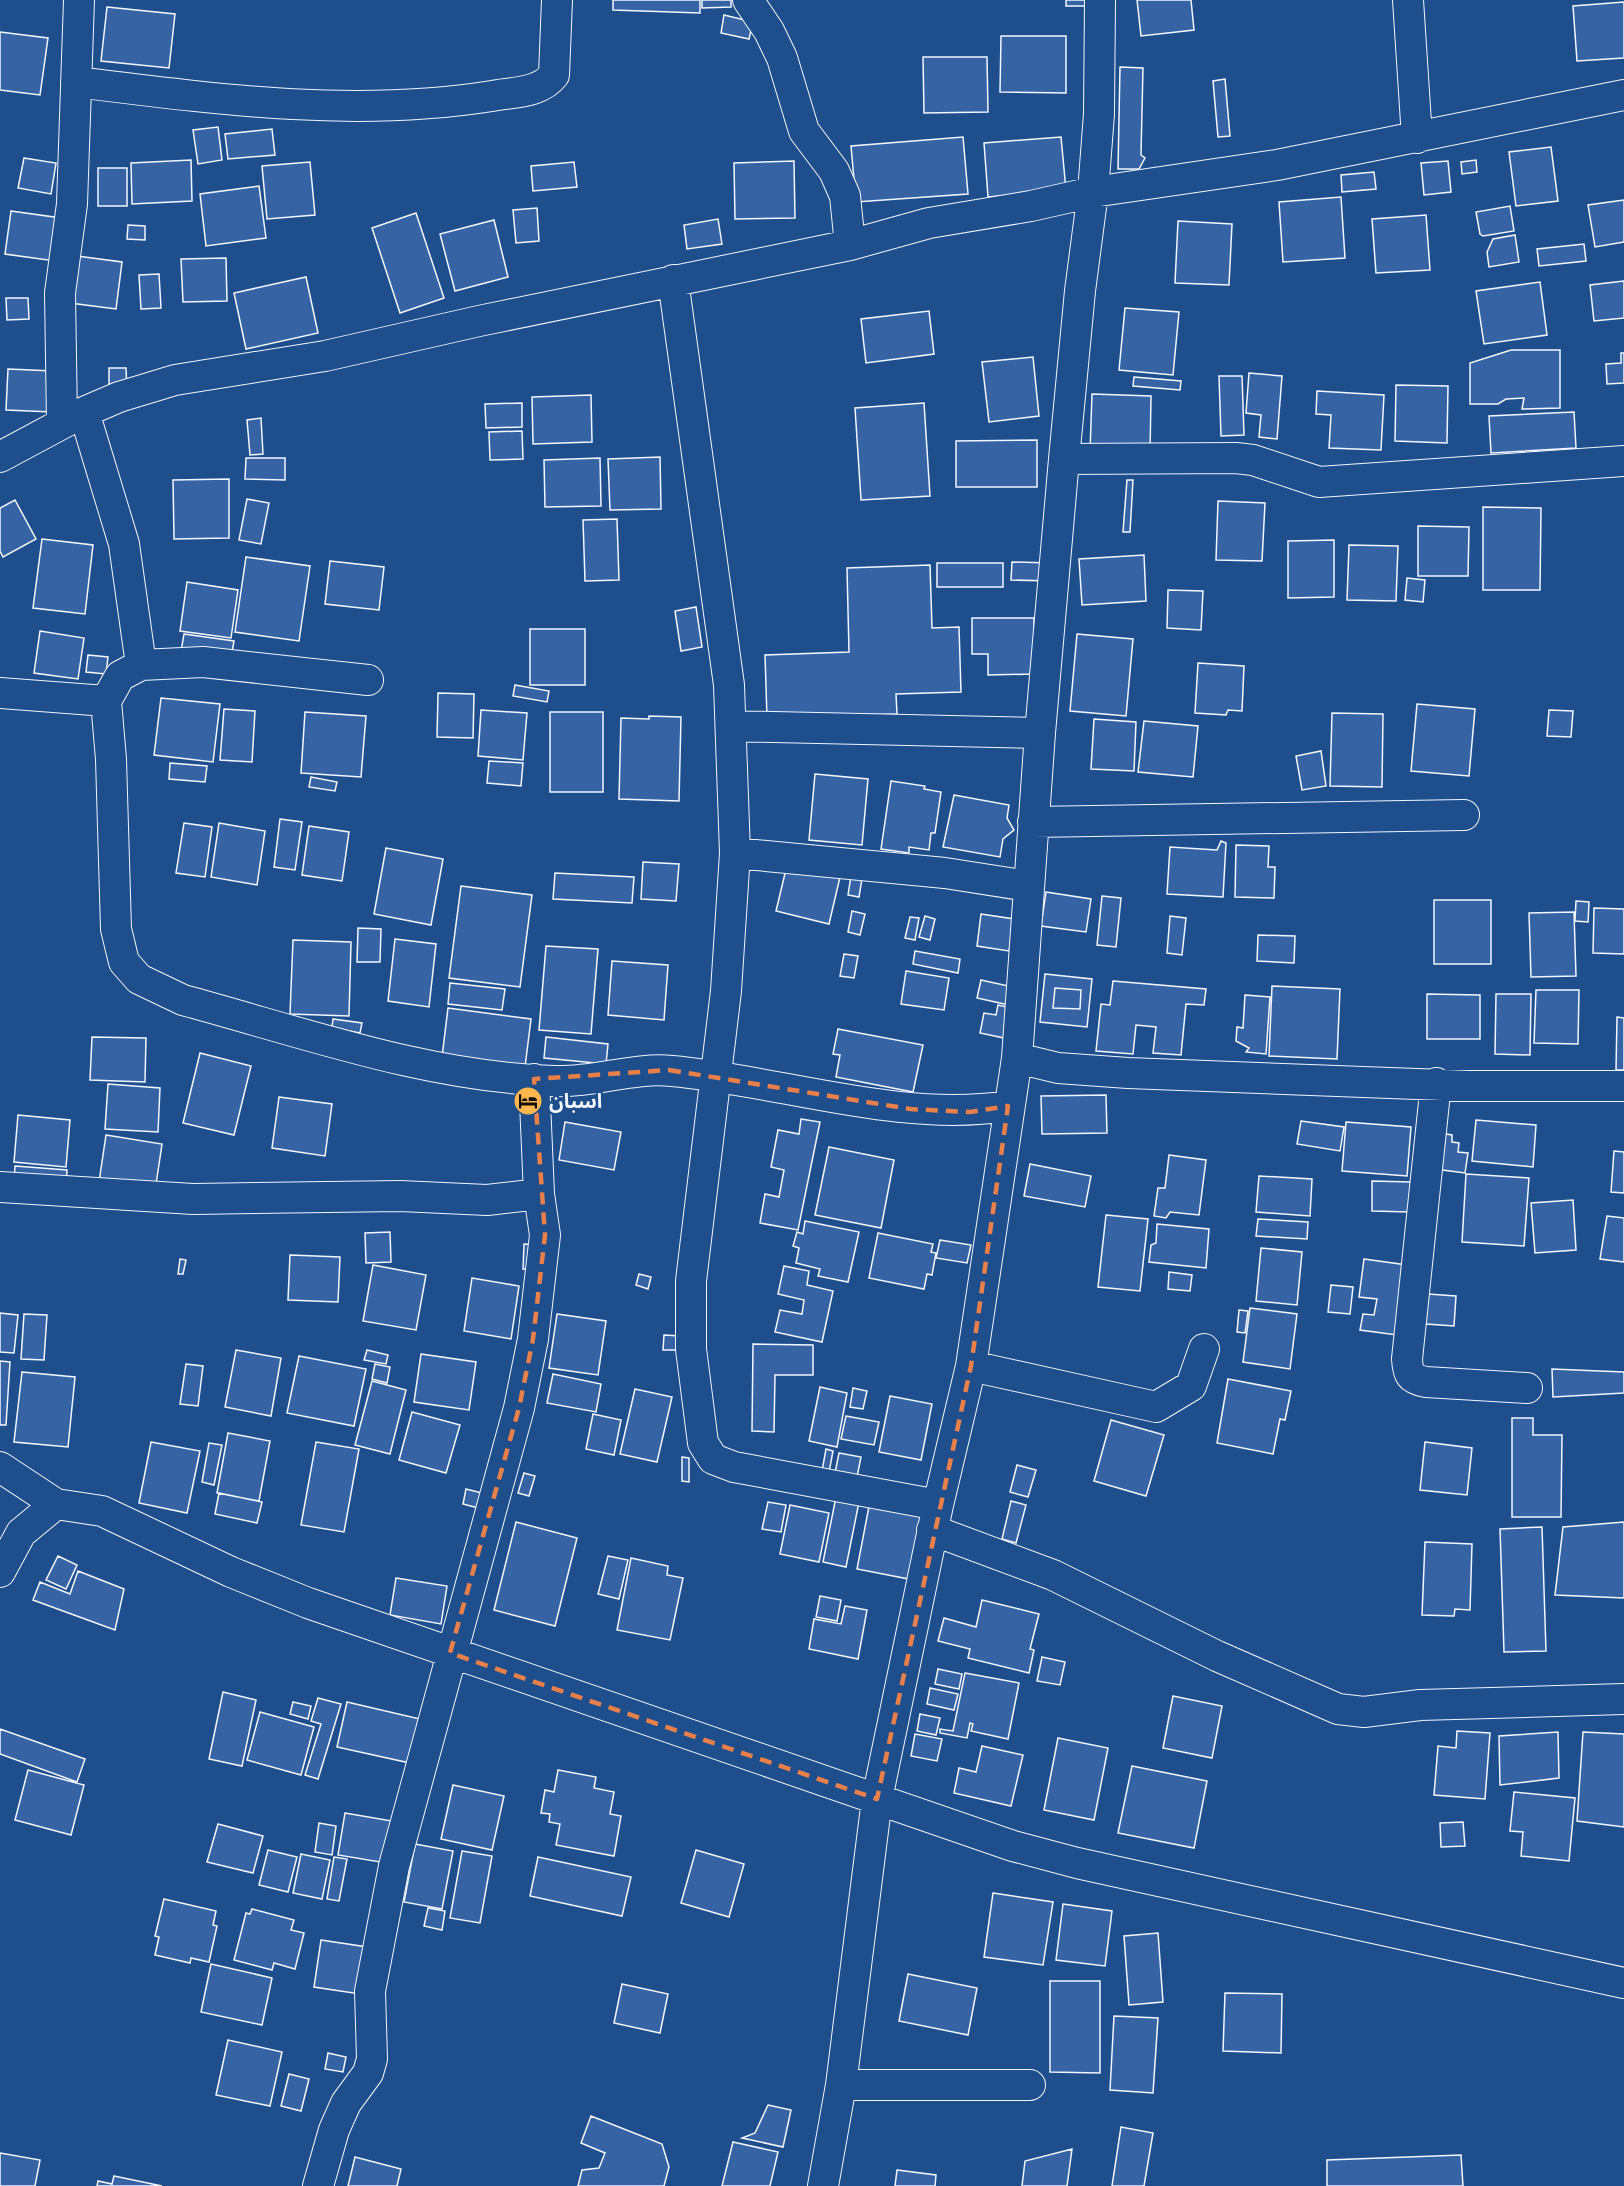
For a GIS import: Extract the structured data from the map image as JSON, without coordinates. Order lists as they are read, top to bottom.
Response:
{
  "places": {
    "hotel": ["اسبان"]
  }
}
